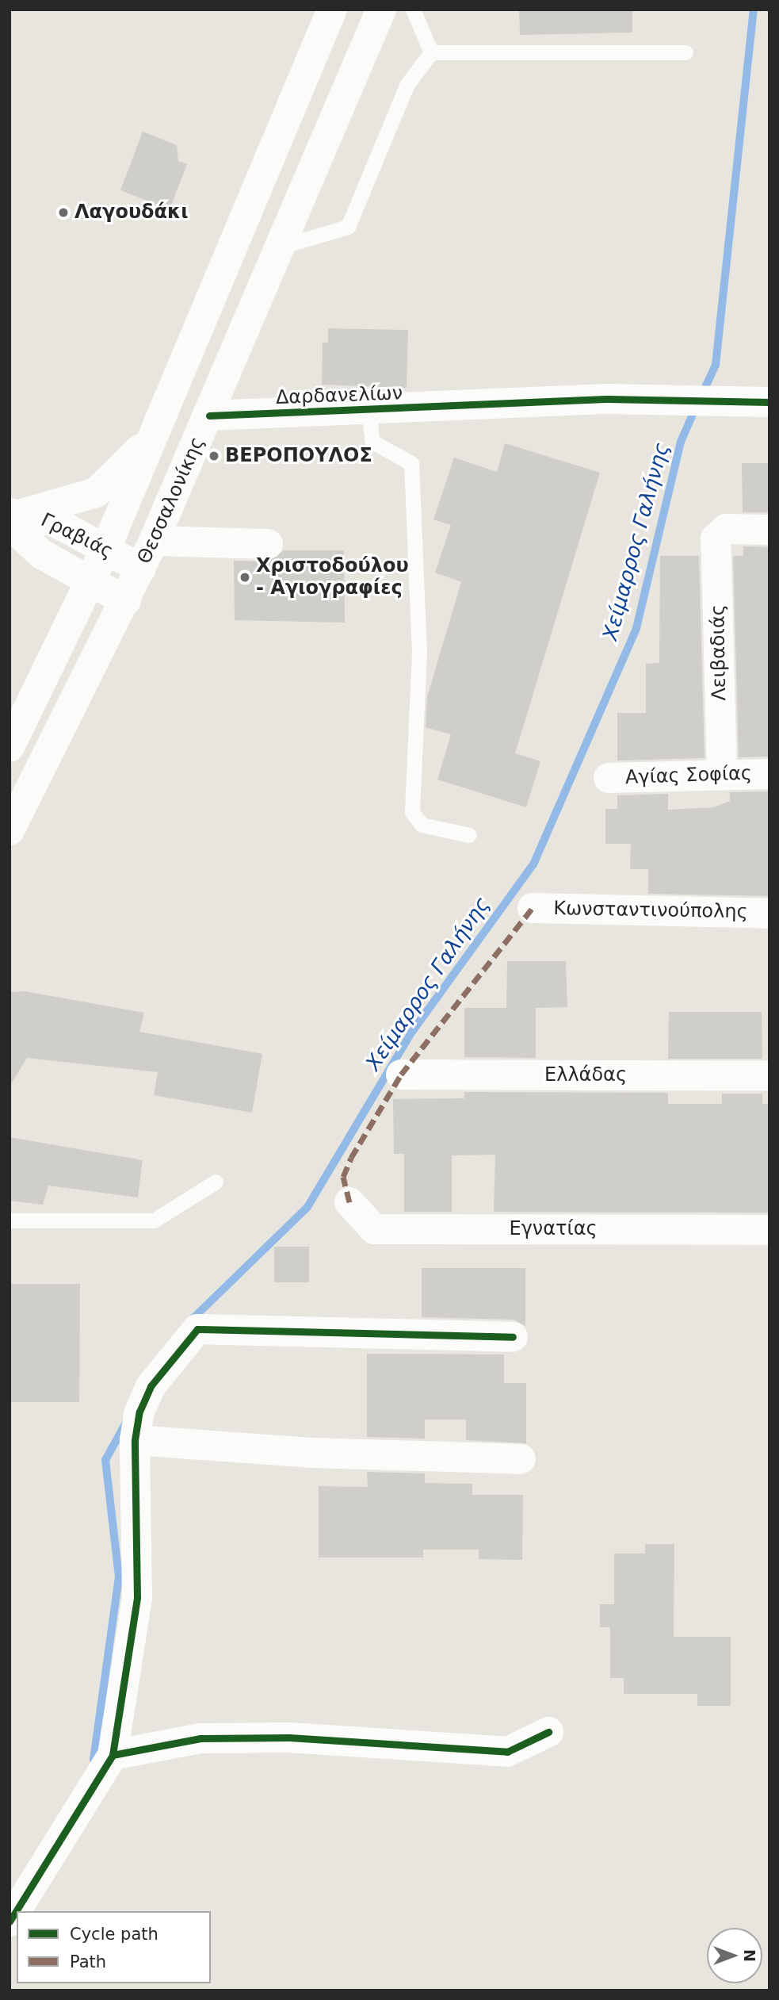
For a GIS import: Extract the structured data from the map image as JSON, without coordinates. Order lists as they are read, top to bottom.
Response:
{
  "streets": {
    "street": [
      "Δαρδανελίων",
      "Θεσσαλονίκης",
      "Γραβιάς",
      "Λειβαδιάς",
      "Αγίας Σοφίας",
      "Κωνσταντινούπολης",
      "Ελλάδας",
      "Εγνατίας"
    ]
  },
  "crossings": [
    ["Δαρδανελίων", "Θεσσαλονίκης"],
    ["Θεσσαλονίκης", "Γραβιάς"],
    ["Λειβαδιάς", "Αγίας Σοφίας"]
  ],
  "water": ["Χείμαρρος Γαλήνης"],
  "places": ["Λαγουδάκι", "ΒΕΡΟΠΟΥΛΟΣ", "Χριστοδούλου - Αγιογραφίες"],
  "legend": ["Cycle path", "Path"],
  "north": "right"
}
